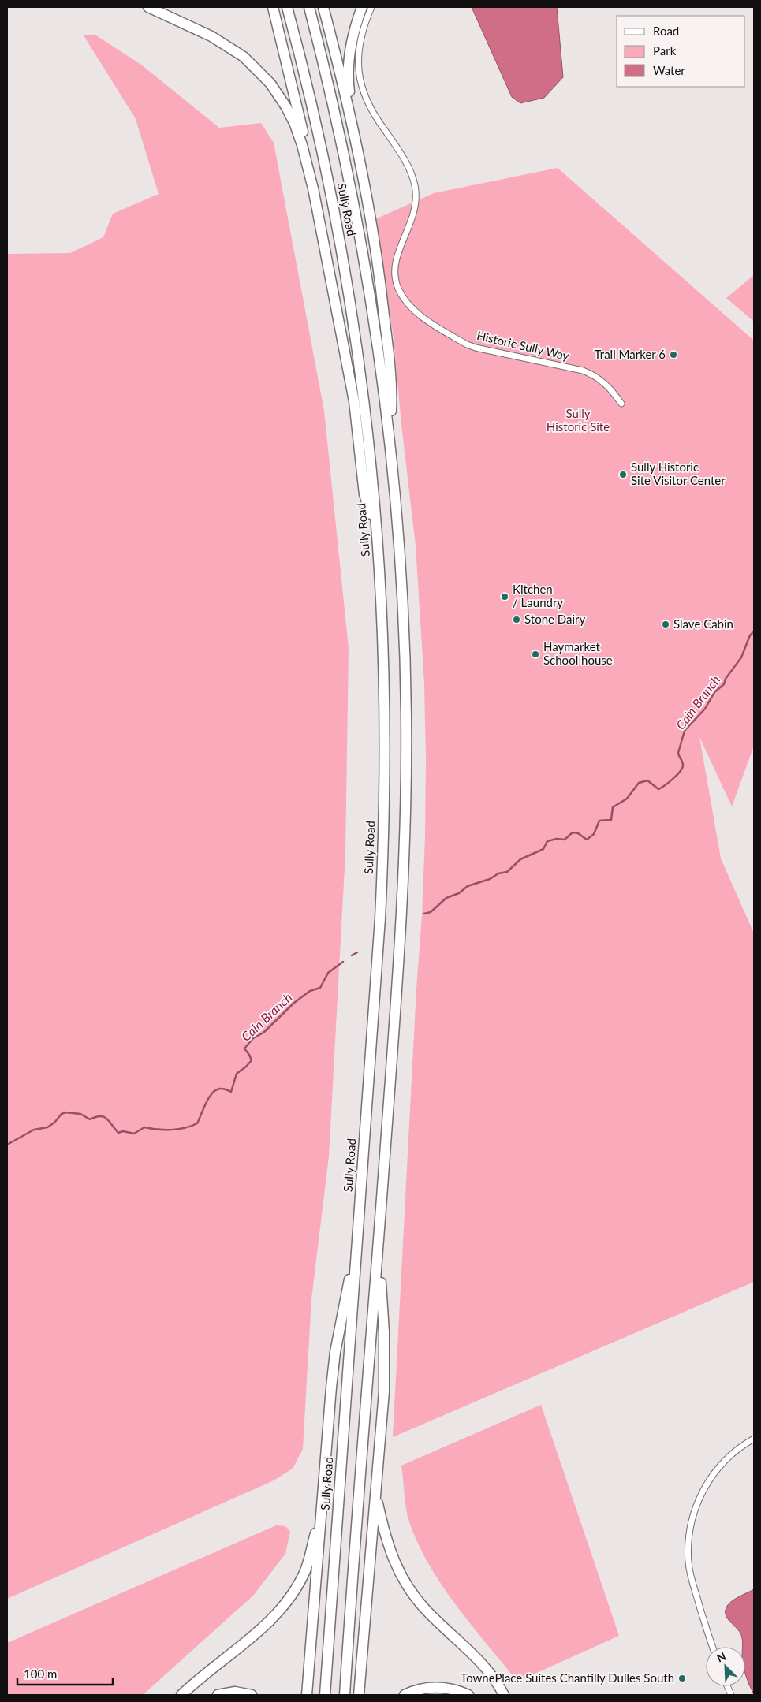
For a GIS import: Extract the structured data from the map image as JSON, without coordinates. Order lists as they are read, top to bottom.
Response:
{
  "streets": {
    "highway": ["Sully Road"],
    "street": ["Historic Sully Way"]
  },
  "water": ["Cain Branch"],
  "parks": ["Sully Historic Site"],
  "places": [
    "Trail Marker 6",
    "Sully Historic Site Visitor Center",
    "Kitchen / Laundry",
    "Stone Dairy",
    "Slave Cabin",
    "Haymarket School house",
    "TownePlace Suites Chantilly Dulles South"
  ],
  "legend": ["Road", "Park", "Water"],
  "scale_bar": "100 m",
  "north": "top left"
}
